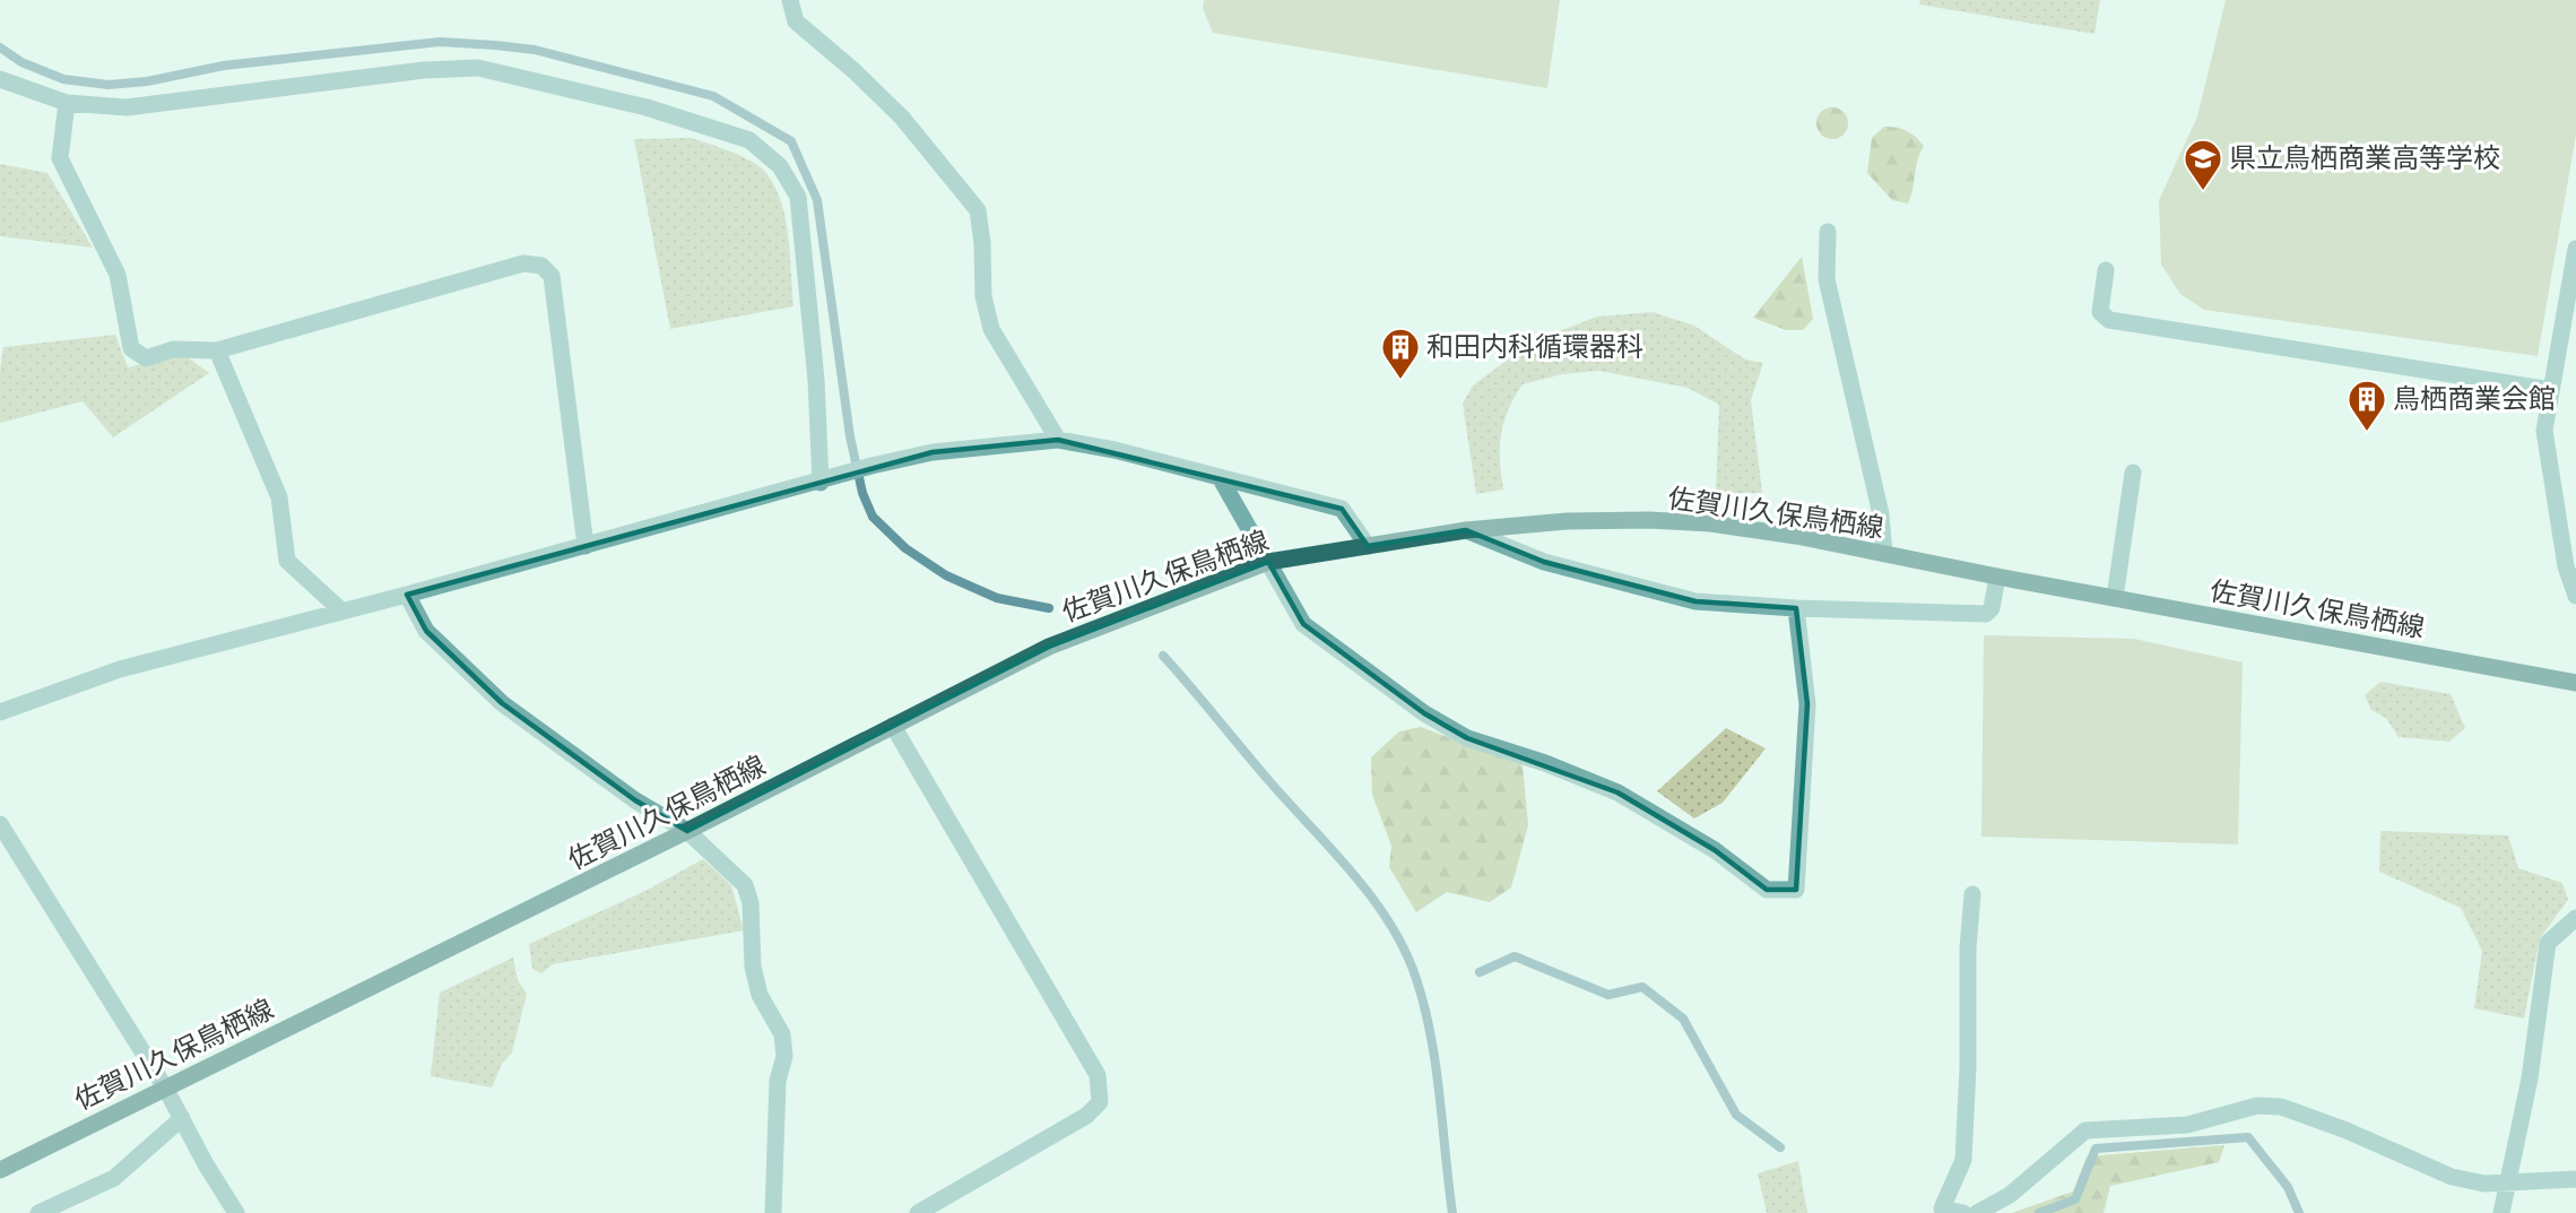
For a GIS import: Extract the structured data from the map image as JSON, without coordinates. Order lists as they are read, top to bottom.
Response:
{
  "streets": {
    "main road": ["佐賀川久保鳥栖線"]
  },
  "places": {
    "school or university": ["県立鳥栖商業高等学校"],
    "building": ["和田内科循環器科", "鳥栖商業会館"]
  }
}
